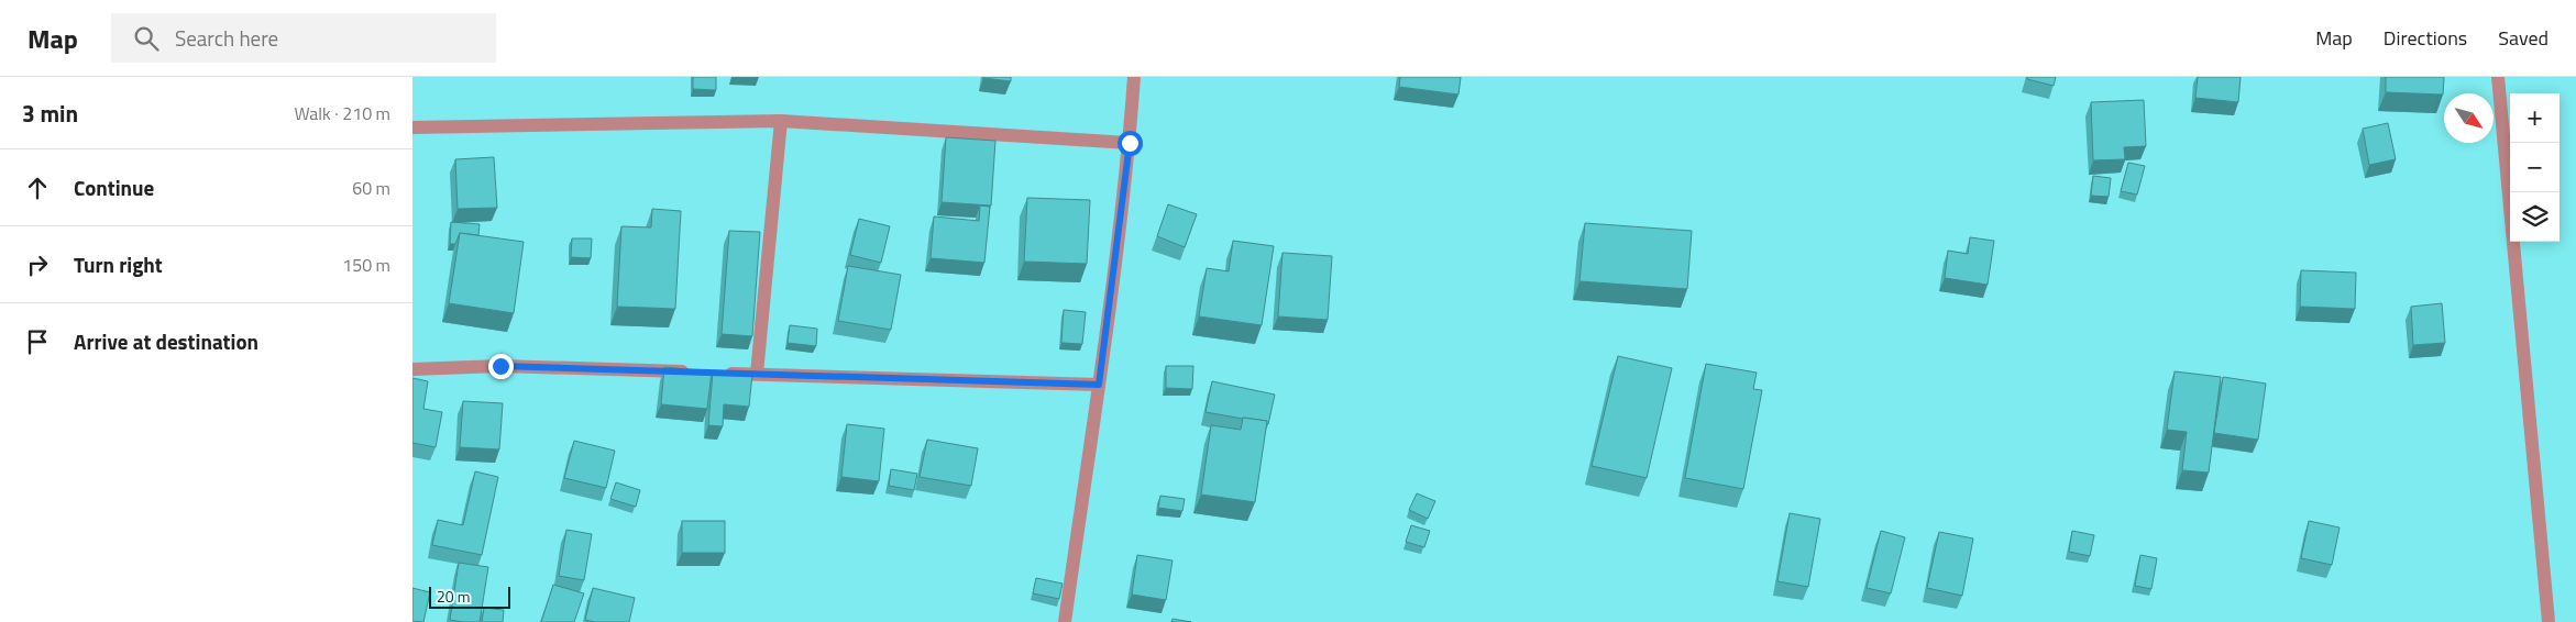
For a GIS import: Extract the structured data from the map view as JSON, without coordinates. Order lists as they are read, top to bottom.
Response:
{
  "scale_bar": "20 m",
  "north": "bottom right",
  "page": {
    "header": "Map",
    "search": "Search here",
    "nav": ["Map", "Directions", "Saved"],
    "heading": ["3 min", "Walk · 210 m"],
    "map_buttons": ["+", "−"],
    "list": [
      ["Continue", "60 m"],
      ["Turn right", "150 m"],
      "Arrive at destination"
    ],
    "scale": "20 m"
  }
}
